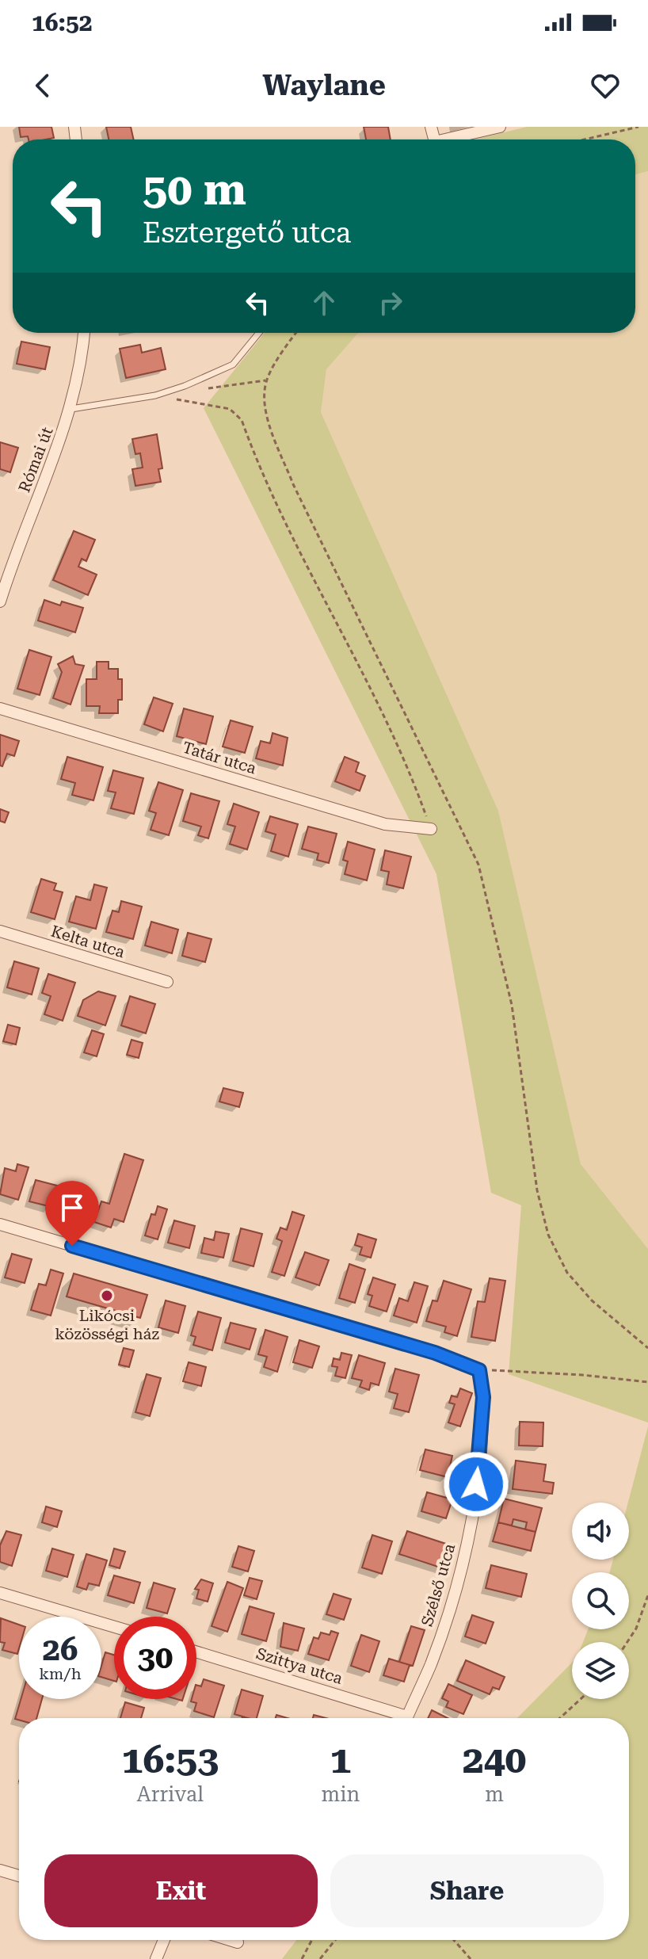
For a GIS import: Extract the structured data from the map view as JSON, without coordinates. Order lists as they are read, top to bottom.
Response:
{
  "streets": {
    "street": [
      "Római út",
      "Tatár utca",
      "Kelta utca",
      "Szélső utca",
      "Szittya utca"
    ]
  },
  "places": ["Likócsi közösségi ház"],
  "page": {
    "status": "16:52",
    "header": "Waylane",
    "turn": ["50 m", "Esztergető utca"],
    "speed": "26 km/h",
    "limit": "30",
    "eta": [
      "16:53",
      "Arrival",
      "1",
      "min",
      "240",
      "m"
    ],
    "buttons": ["Exit", "Share"]
  }
}
